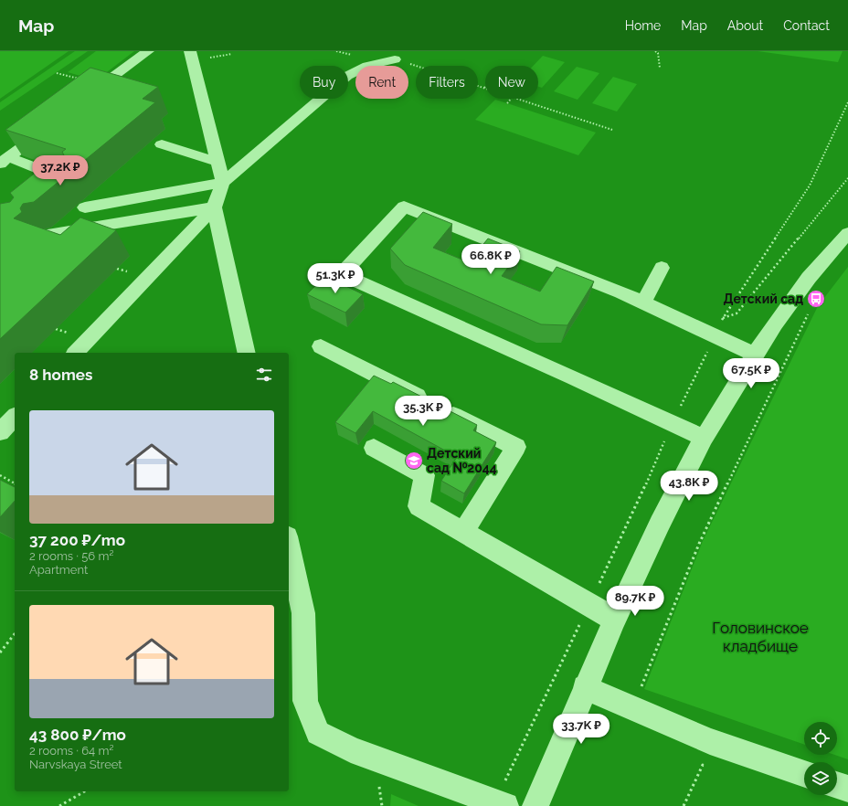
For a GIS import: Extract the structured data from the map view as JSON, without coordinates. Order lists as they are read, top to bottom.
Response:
{
  "parks": ["Головинское кладбище"],
  "places": {
    "bus stop": ["Детский сад"],
    "school or university": ["Детский сад №2044"]
  },
  "page": {
    "header": "Map",
    "nav": [
      "Home",
      "Map",
      "About",
      "Contact"
    ],
    "chip": [
      "Buy",
      "Rent",
      "Filters",
      "New"
    ],
    "price": [
      "37.2K ₽",
      "66.8K ₽",
      "51.3K ₽",
      "67.5K ₽",
      "35.3K ₽",
      "43.8K ₽",
      "89.7K ₽",
      "33.7K ₽"
    ],
    "heading": "8 homes",
    "list": [
      {
        "name": "37 200 ₽/mo",
        "note": "2 rooms · 56 m² · Apartment"
      },
      {
        "name": "43 800 ₽/mo",
        "note": "2 rooms · 64 m² · Narvskaya Street"
      }
    ]
  }
}
